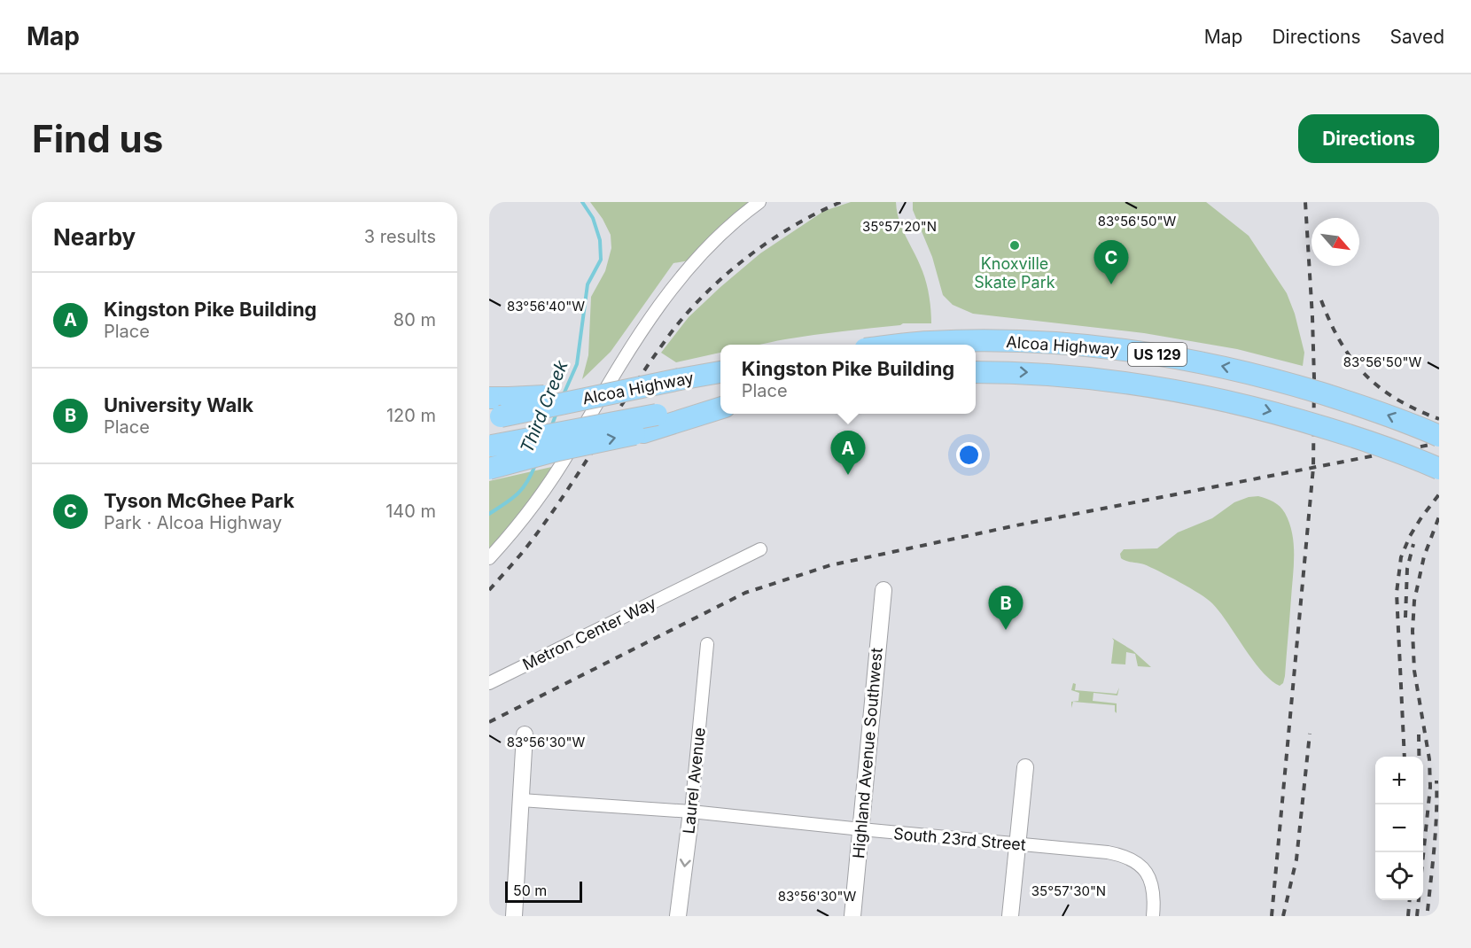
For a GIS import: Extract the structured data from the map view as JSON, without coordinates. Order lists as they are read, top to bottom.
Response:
{
  "streets": {
    "highway": ["Alcoa Highway", "US 129"],
    "street": [
      "Metron Center Way",
      "Highland Avenue Southwest",
      "Laurel Avenue",
      "South 23rd Street"
    ]
  },
  "crossings": [
    ["Highland Avenue Southwest", "South 23rd Street"],
    ["Laurel Avenue", "South 23rd Street"]
  ],
  "one_way": ["Laurel Avenue"],
  "water": ["Third Creek"],
  "places": ["Knoxville Skate Park"],
  "scale_bar": "50 m",
  "north": "bottom right",
  "page": {
    "header": "Map",
    "nav": ["Map", "Directions", "Saved"],
    "buttons": "Directions",
    "title": "Find us",
    "heading": ["Nearby", "3 results"],
    "pins": ["C", "A", "B"],
    "list": [
      {
        "mark": "A",
        "name": "Kingston Pike Building",
        "note": "Place",
        "value": "80 m"
      },
      {
        "mark": "B",
        "name": "University Walk",
        "note": "Place",
        "value": "120 m"
      },
      {
        "mark": "C",
        "name": "Tyson McGhee Park",
        "note": "Park · Alcoa Highway",
        "value": "140 m"
      }
    ],
    "popup": ["Kingston Pike Building", "Place"],
    "map_buttons": ["+", "−"],
    "scale": "50 m"
  },
  "coordinates": [
    "83°56'50\"W",
    "35°57'20\"N",
    "83°56'40\"W",
    "83°56'30\"W",
    "35°57'30\"N"
  ]
}
